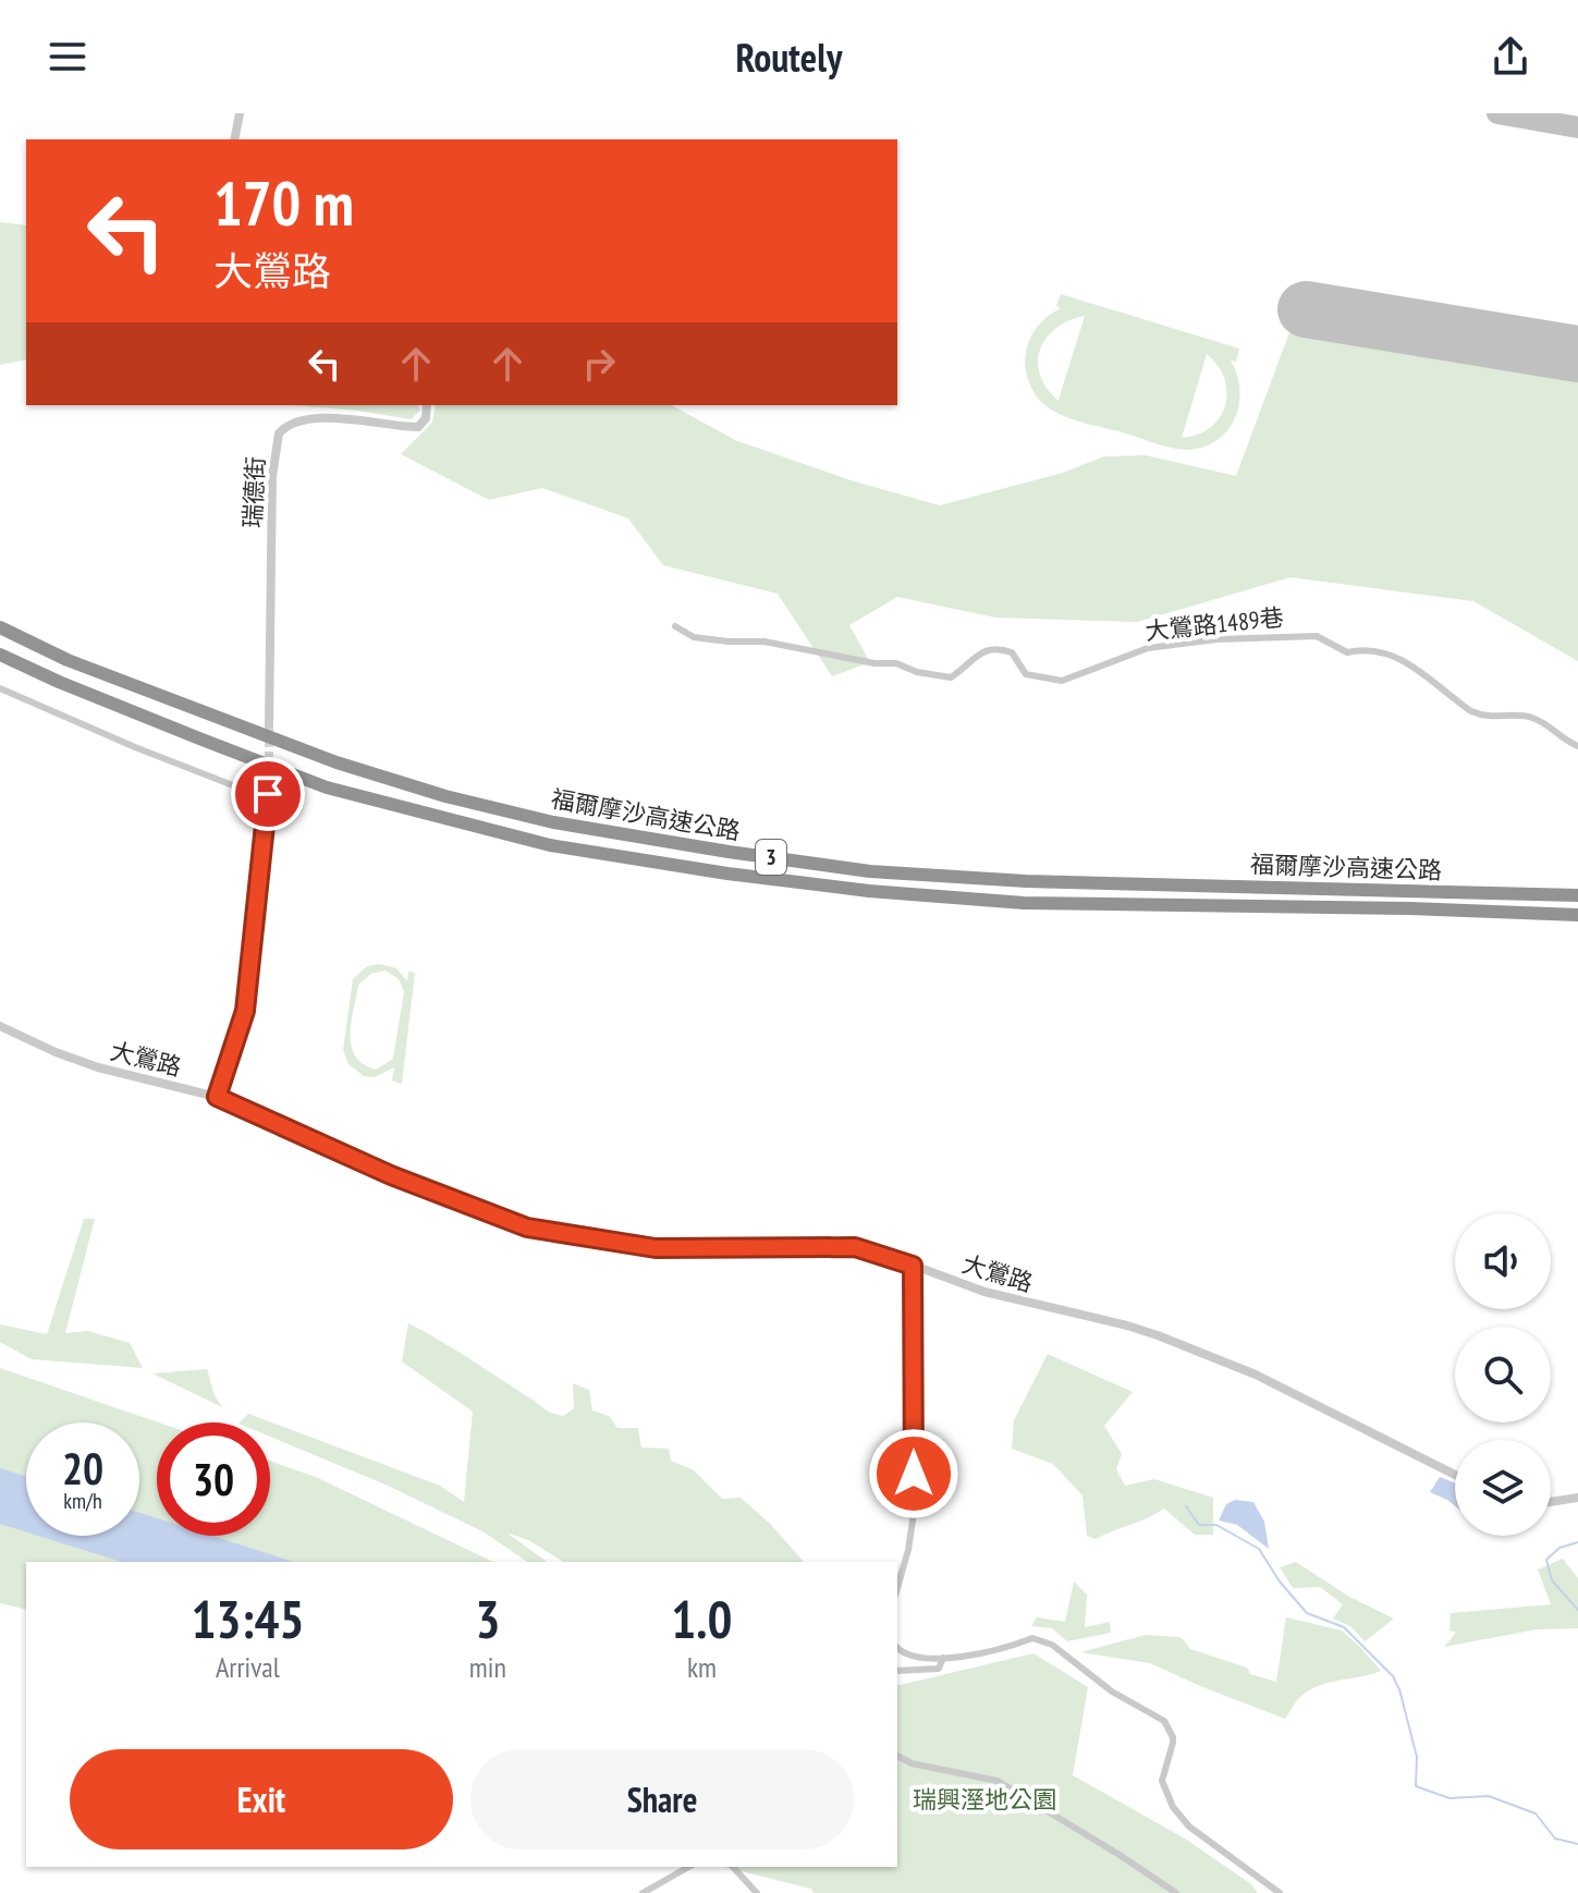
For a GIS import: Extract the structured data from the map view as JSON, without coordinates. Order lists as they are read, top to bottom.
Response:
{
  "streets": {
    "highway": ["福爾摩沙高速公路", "3"],
    "street": ["瑞德街", "大鶯路1489巷", "大鶯路"]
  },
  "parks": ["瑞興溼地公園"],
  "page": {
    "header": "Routely",
    "turn": ["170 m", "大鶯路"],
    "speed": "20 km/h",
    "limit": "30",
    "eta": [
      "13:45",
      "Arrival",
      "3",
      "min",
      "1.0",
      "km"
    ],
    "buttons": ["Exit", "Share"]
  }
}
